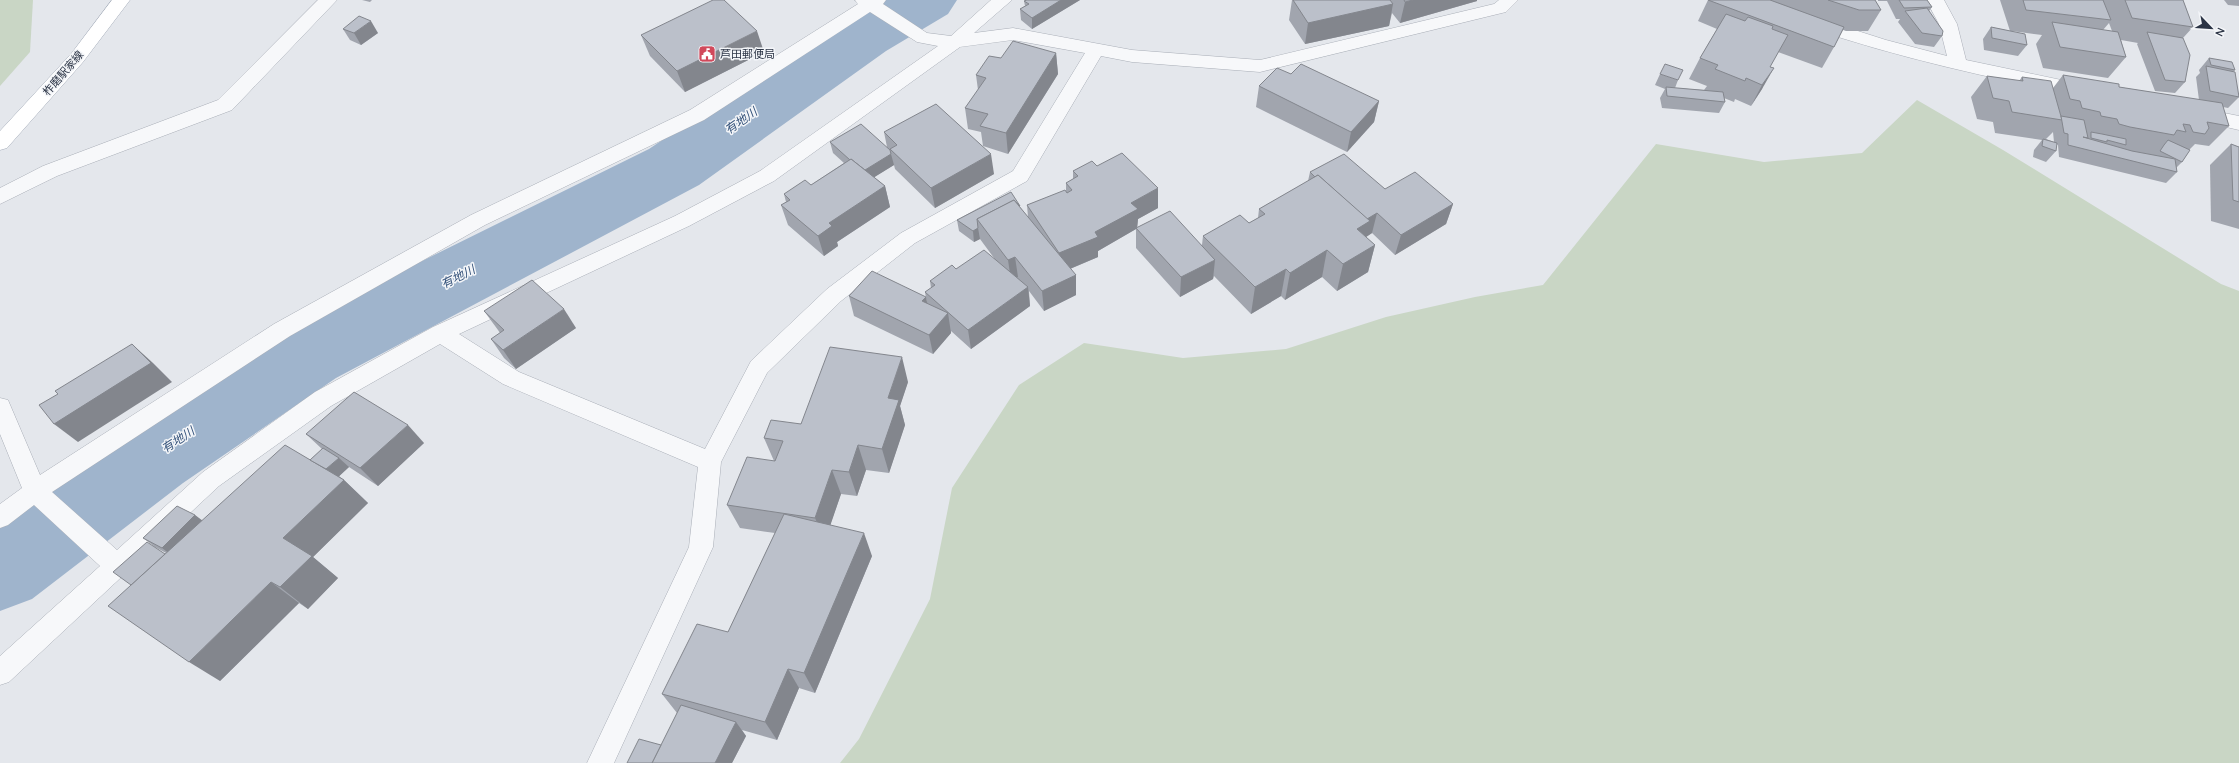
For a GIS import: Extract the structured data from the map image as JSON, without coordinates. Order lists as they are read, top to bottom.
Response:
{
  "streets": {
    "main road": ["柞磨駅家線"]
  },
  "water": ["有地川"],
  "places": {
    "public building": ["芦田郵便局"]
  },
  "north": "bottom right"
}
